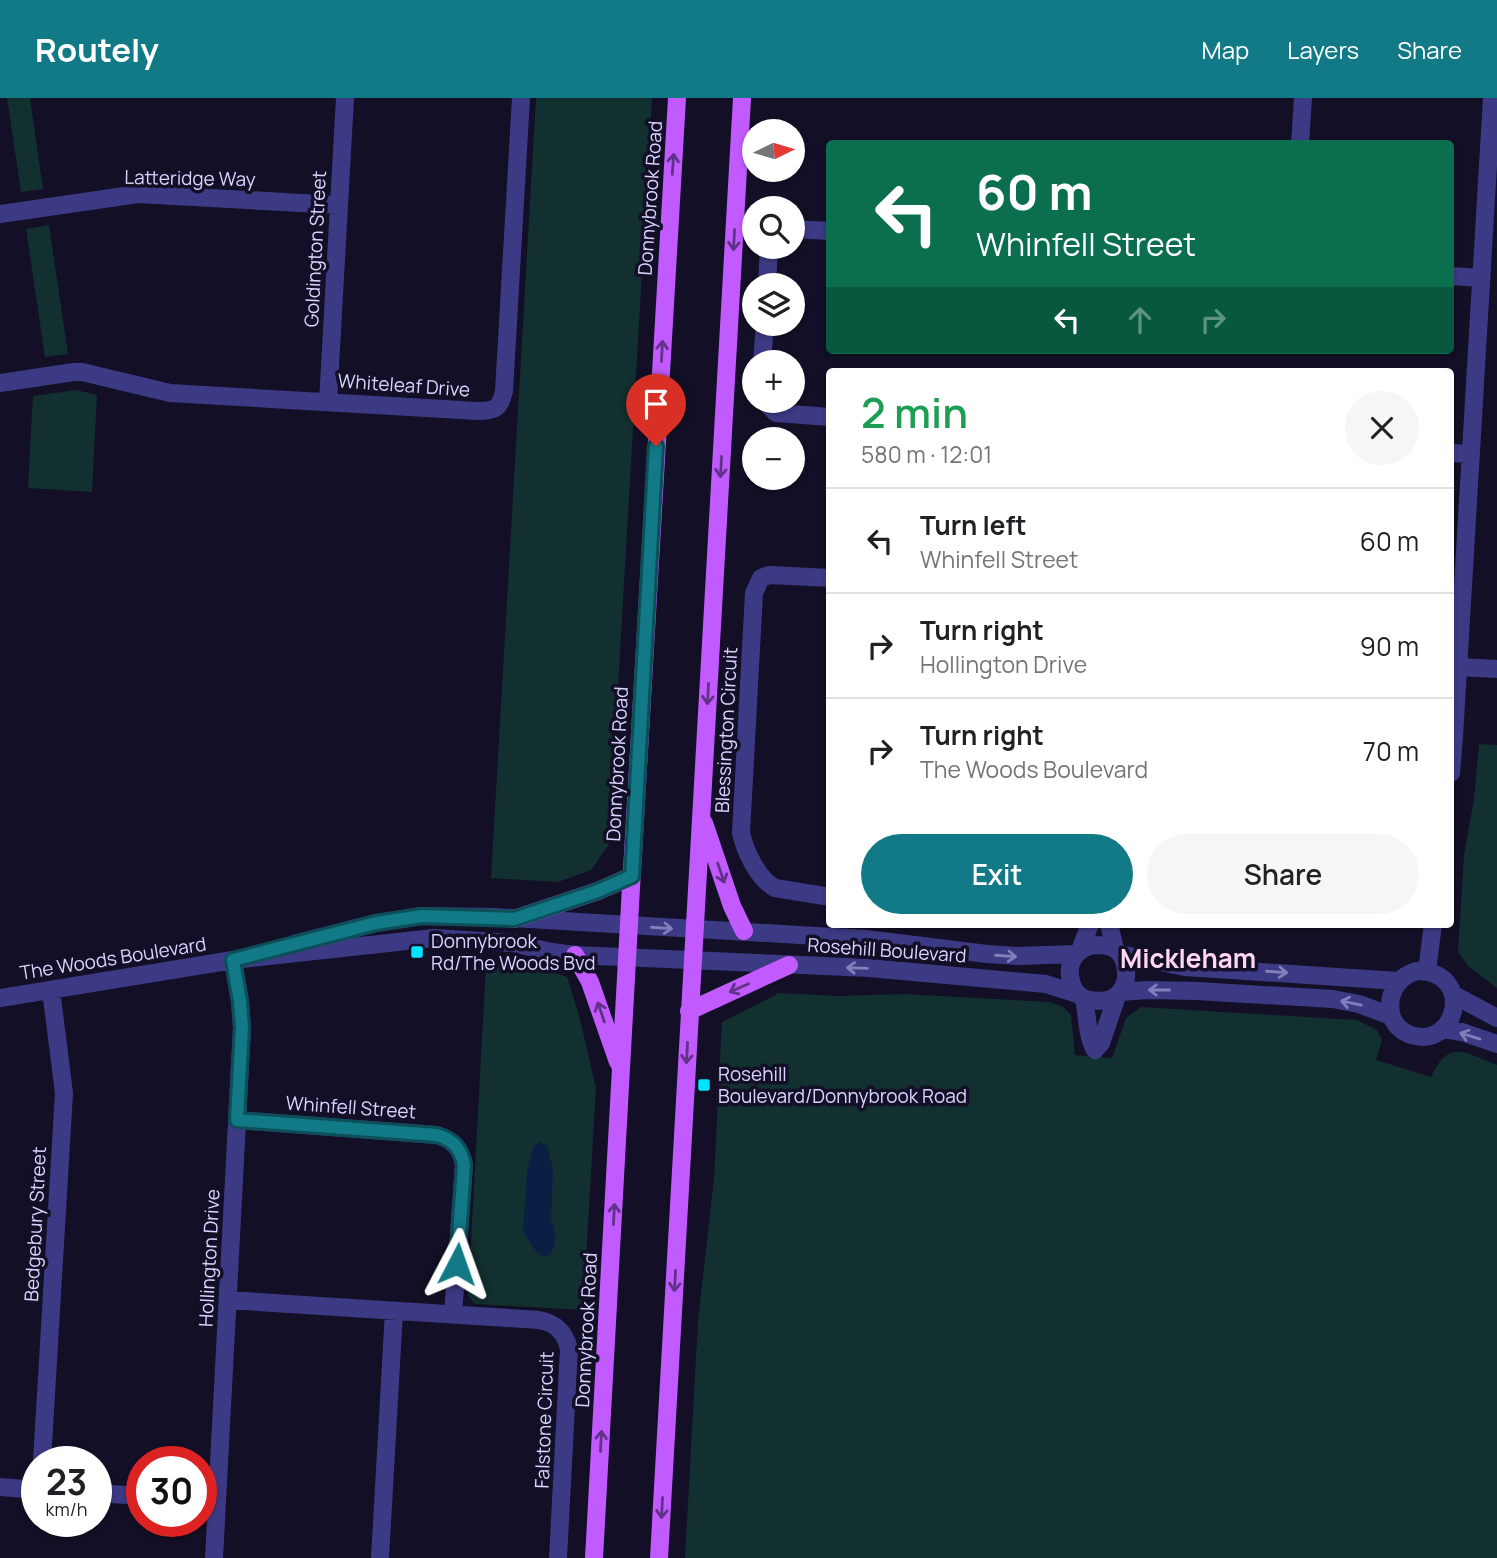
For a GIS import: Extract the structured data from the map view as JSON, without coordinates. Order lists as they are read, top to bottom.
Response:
{
  "streets": {
    "main road": ["Donnybrook Road"],
    "street": [
      "Latteridge Way",
      "Goldington Street",
      "Whiteleaf Drive",
      "Blessington Circuit",
      "Rosehill Boulevard",
      "The Woods Boulevard",
      "Whinfell Street",
      "Bedgebury Street",
      "Hollington Drive",
      "Falstone Circuit"
    ]
  },
  "crossings": [
    ["Latteridge Way", "Goldington Street"],
    ["Donnybrook Road", "Rosehill Boulevard"],
    ["Donnybrook Road", "The Woods Boulevard"],
    ["Goldington Street", "Whiteleaf Drive"],
    ["Rosehill Boulevard", "The Woods Boulevard"],
    ["The Woods Boulevard", "Bedgebury Street"],
    ["The Woods Boulevard", "Hollington Drive"],
    ["Whinfell Street", "Hollington Drive"],
    ["Whinfell Street", "Falstone Circuit"],
    ["Hollington Drive", "Falstone Circuit"]
  ],
  "districts": ["Mickleham"],
  "places": {
    "transit": ["Donnybrook Rd/The Woods Bvd", "Rosehill Boulevard/Donnybrook Road"]
  },
  "north": "right",
  "page": {
    "header": "Routely",
    "nav": ["Map", "Layers", "Share"],
    "map_buttons": ["+", "−"],
    "turn": ["60 m", "Whinfell Street"],
    "heading": ["2 min", "580 m · 12:01"],
    "list": [
      {
        "name": "Turn left",
        "note": "Whinfell Street",
        "value": "60 m"
      },
      {
        "name": "Turn right",
        "note": "Hollington Drive",
        "value": "90 m"
      },
      {
        "name": "Turn right",
        "note": "The Woods Boulevard",
        "value": "70 m"
      }
    ],
    "buttons": ["Exit", "Share"],
    "speed": "23 km/h",
    "limit": "30"
  }
}
